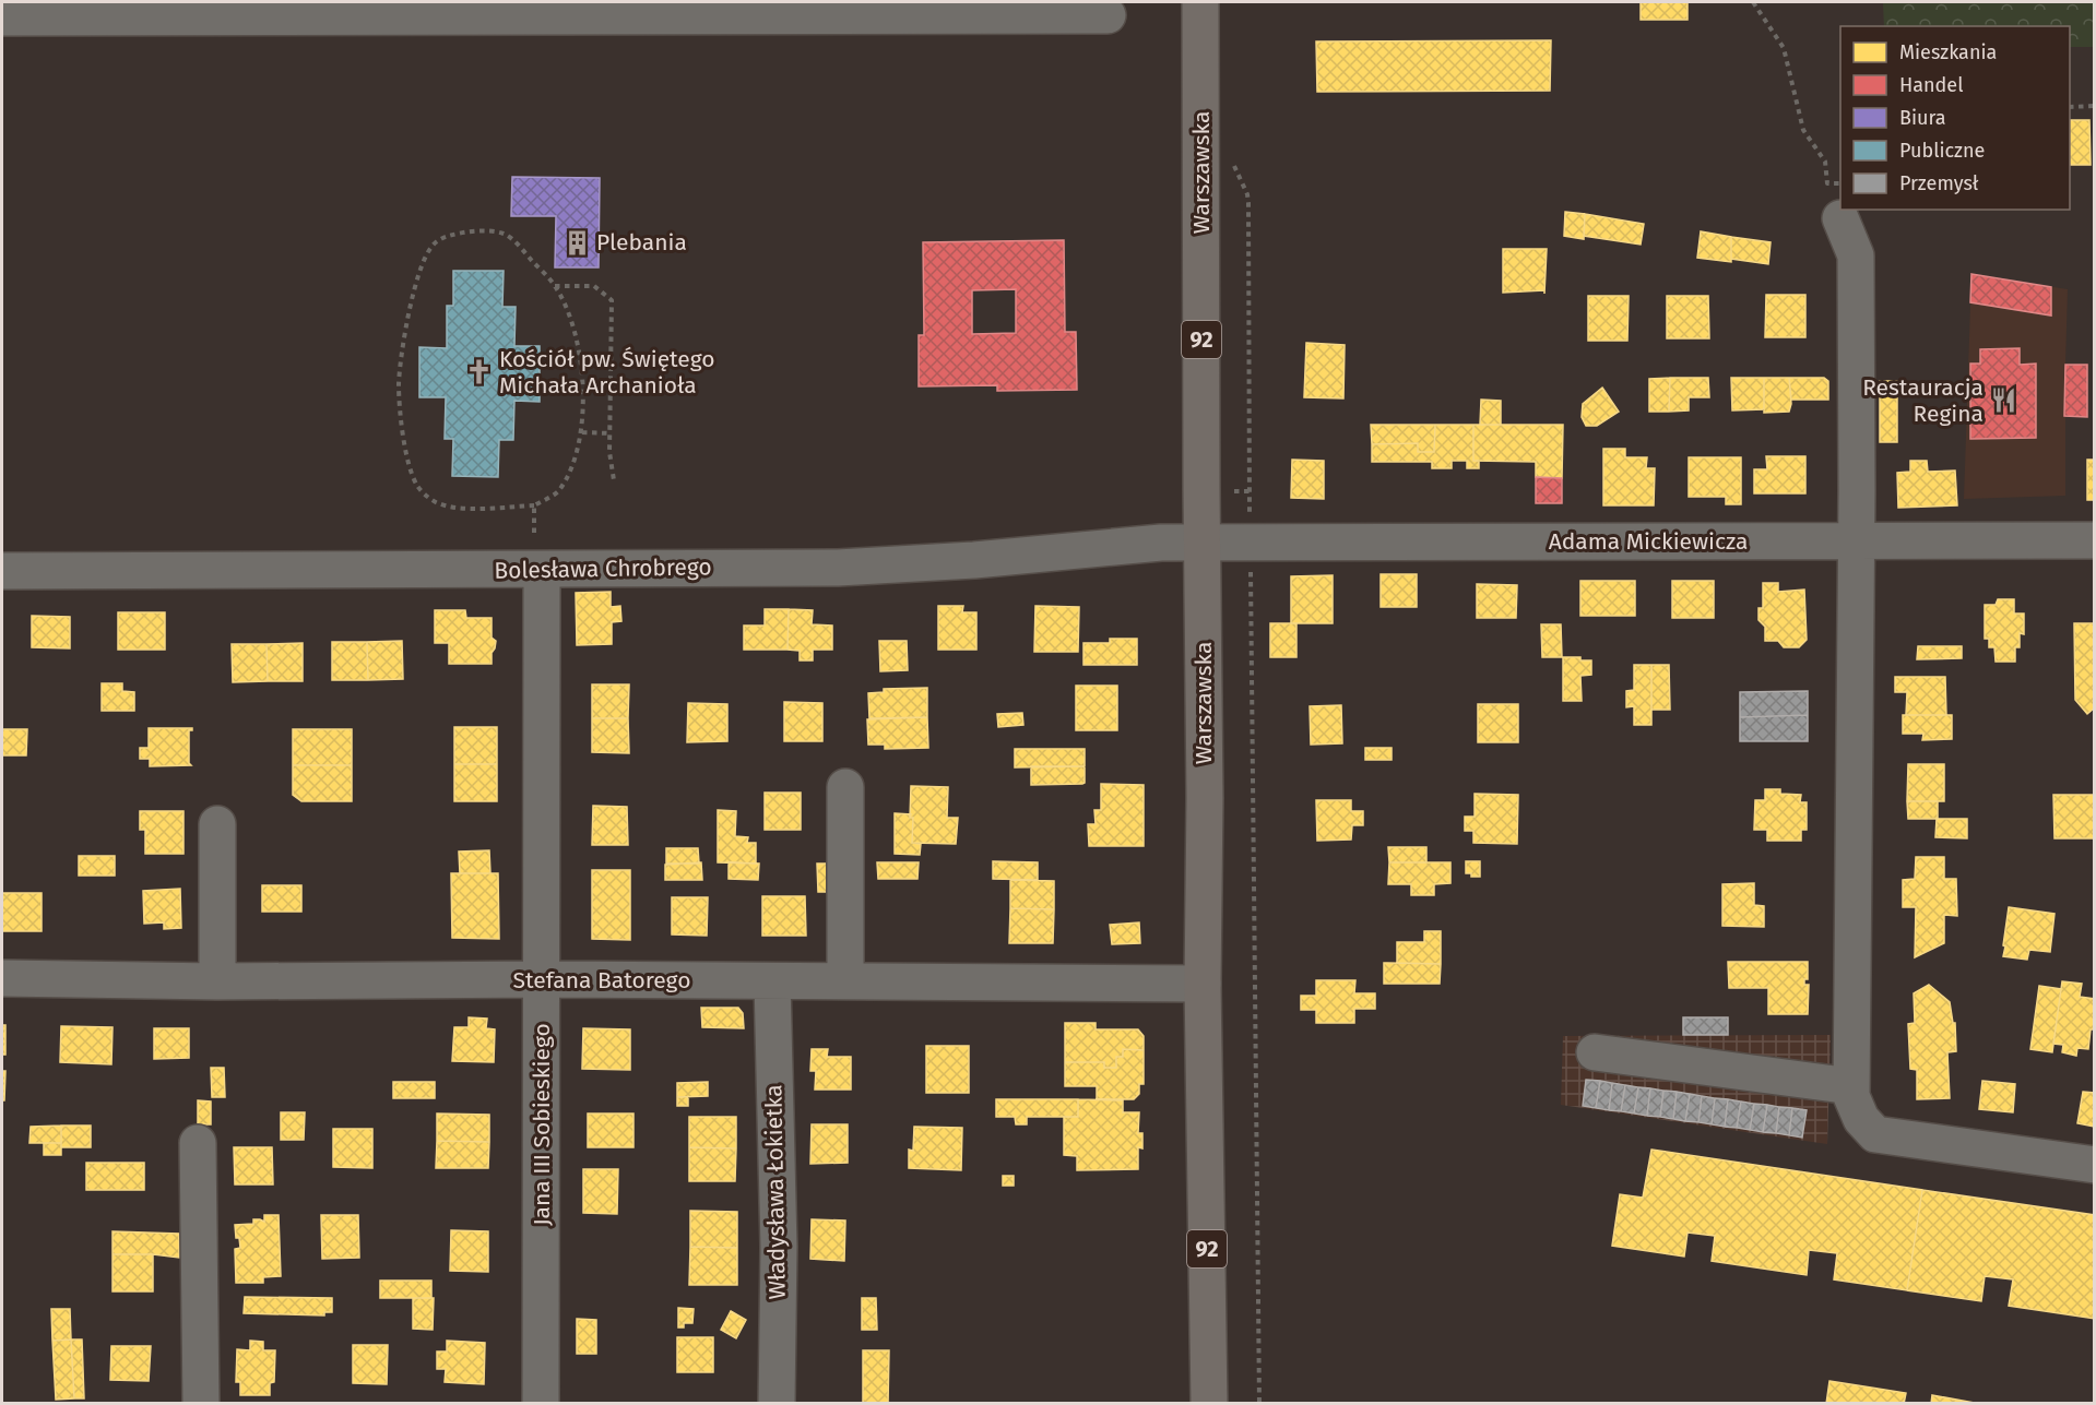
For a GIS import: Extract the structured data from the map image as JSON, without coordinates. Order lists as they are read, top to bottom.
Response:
{
  "streets": {
    "main road": ["Warszawska", "92"],
    "street": [
      "Adama Mickiewicza",
      "Bolesława Chrobrego",
      "Stefana Batorego",
      "Jana III Sobieskiego",
      "Władysława Łokietka"
    ]
  },
  "crossings": [
    ["Warszawska", "Adama Mickiewicza"],
    ["Warszawska", "Bolesława Chrobrego"],
    ["Warszawska", "Stefana Batorego"],
    ["Adama Mickiewicza", "Bolesława Chrobrego"],
    ["Bolesława Chrobrego", "Jana III Sobieskiego"],
    ["Stefana Batorego", "Jana III Sobieskiego"],
    ["Stefana Batorego", "Władysława Łokietka"]
  ],
  "places": {
    "building": ["Plebania"],
    "church": ["Kościół pw. Świętego Michała Archanioła"],
    "restaurant": ["Restauracja Regina"]
  },
  "legend": [
    "Mieszkania",
    "Handel",
    "Biura",
    "Publiczne",
    "Przemysł"
  ]
}
